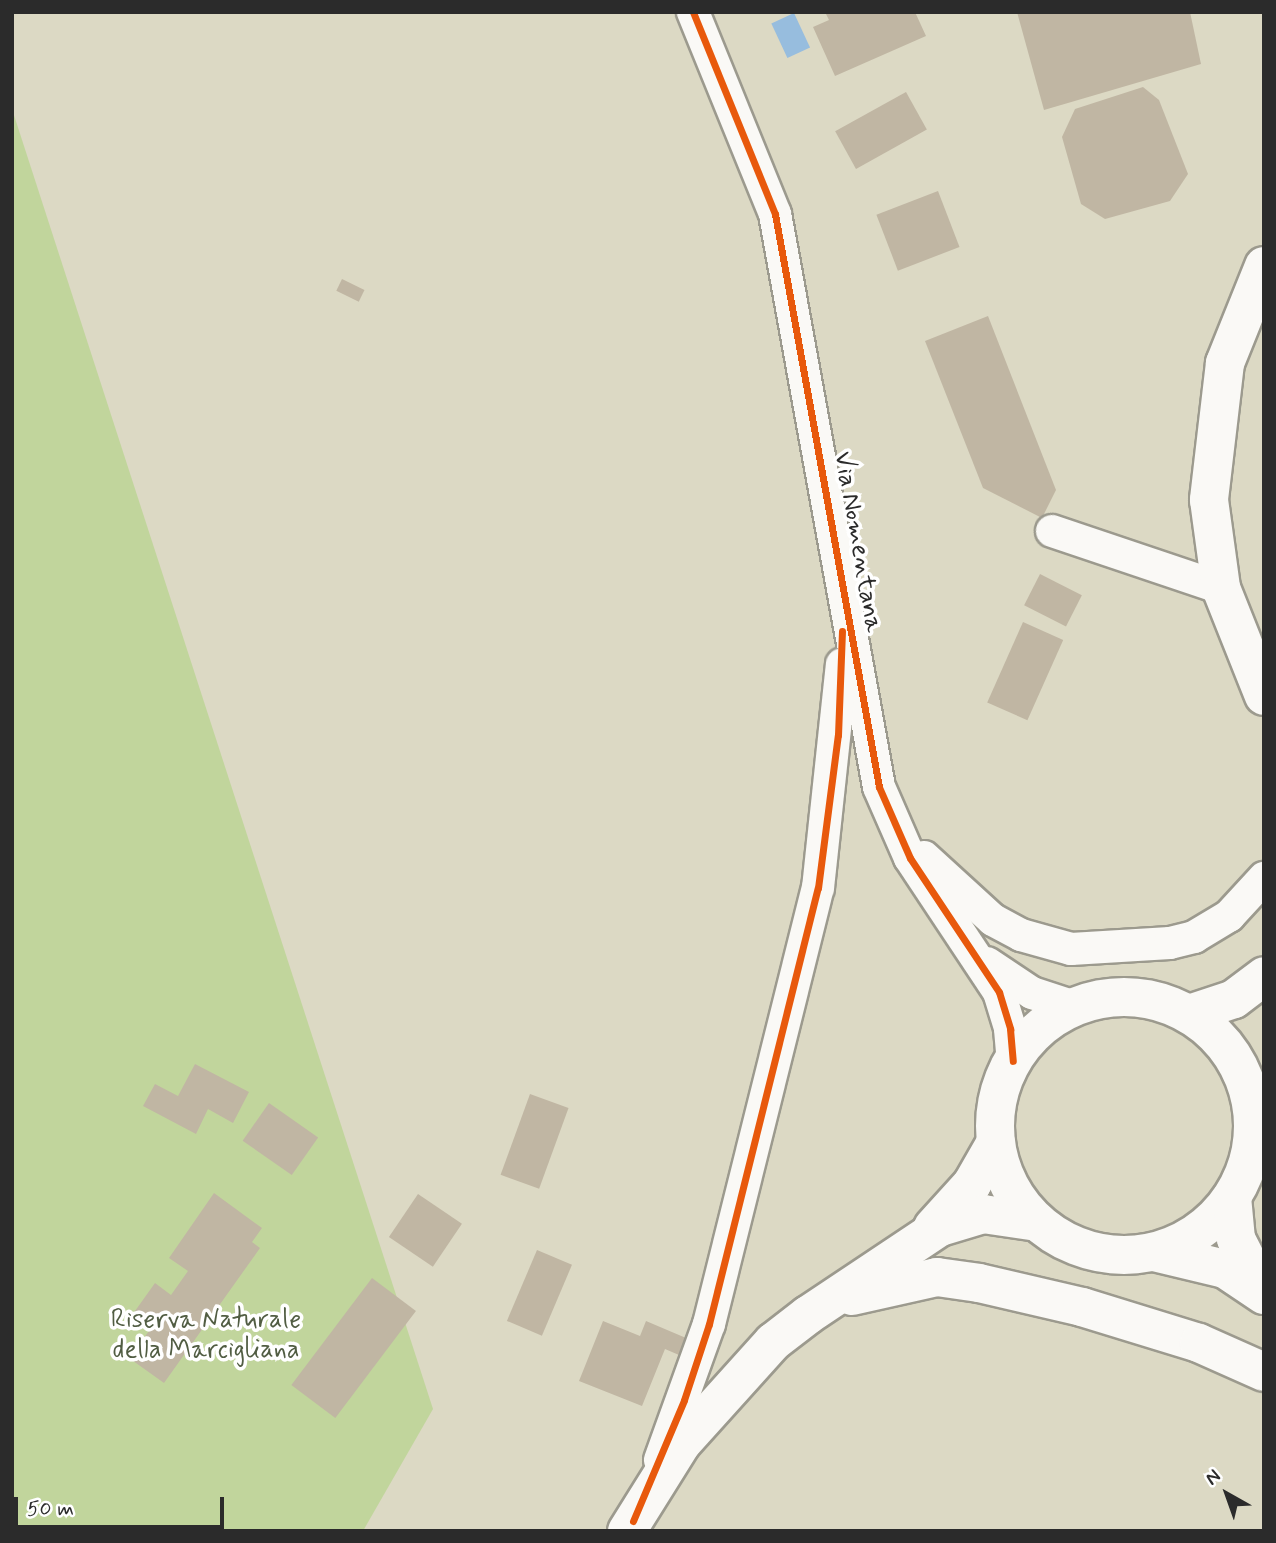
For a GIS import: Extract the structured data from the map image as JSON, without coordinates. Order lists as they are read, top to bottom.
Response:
{
  "streets": {
    "street": ["Via Nomentana"]
  },
  "parks": ["Riserva Naturale della Marcigliana"],
  "scale_bar": "50 m",
  "north": "top left"
}
